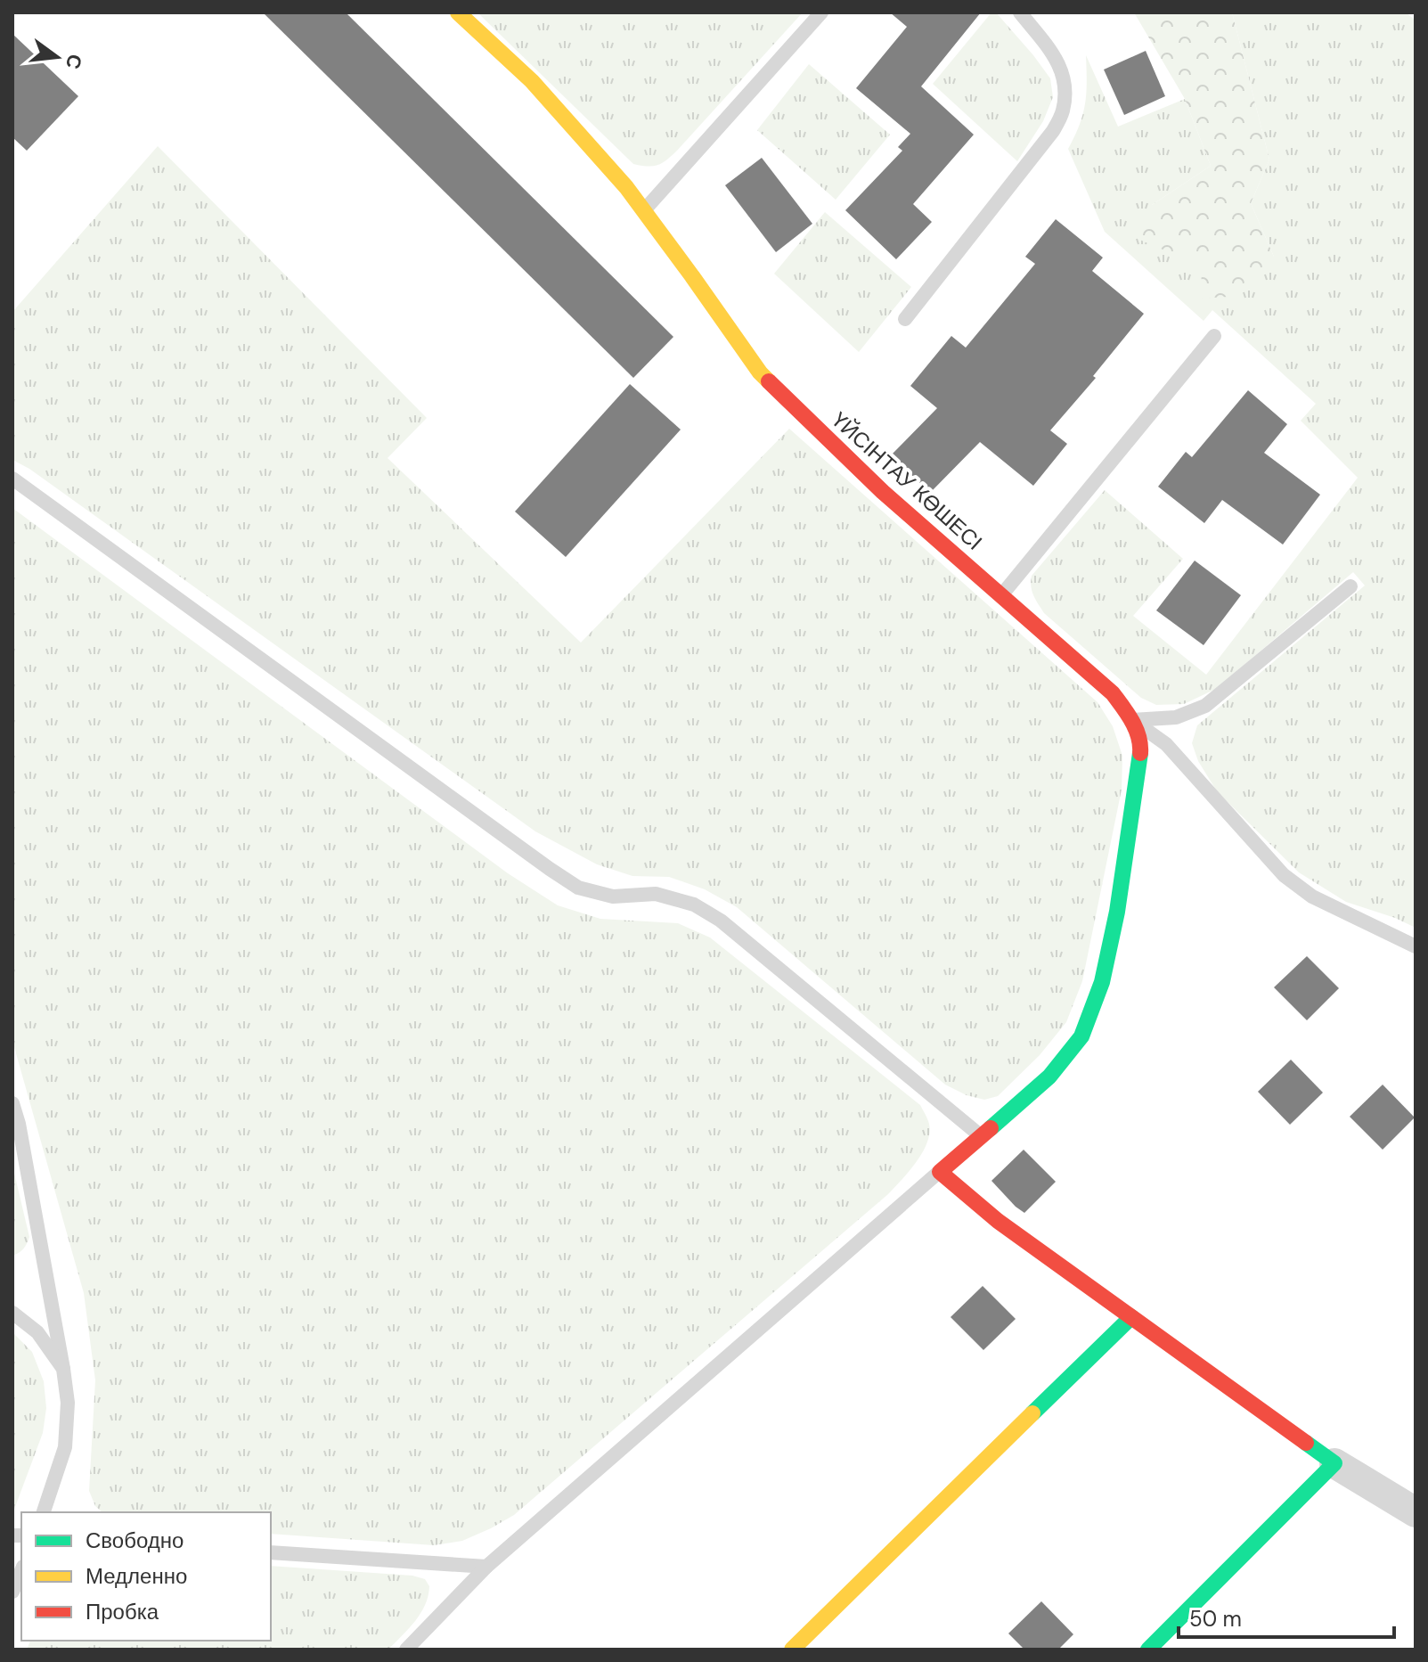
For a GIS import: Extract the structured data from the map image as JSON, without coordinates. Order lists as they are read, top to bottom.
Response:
{
  "streets": {
    "street": ["ҮЙСІНТАУ КӨШЕСІ"]
  },
  "legend": ["Свободно", "Медленно", "Пробка"],
  "scale_bar": "50 m",
  "north": "right"
}
